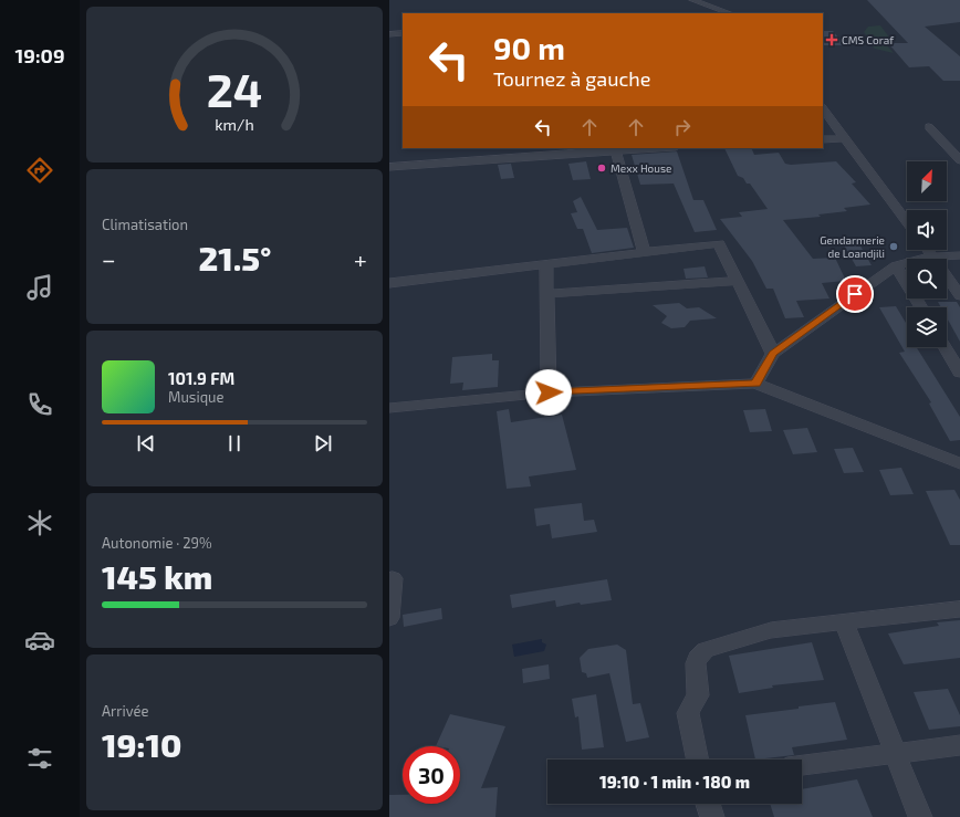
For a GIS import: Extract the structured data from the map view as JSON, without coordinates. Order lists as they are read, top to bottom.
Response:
{
  "places": {
    "health": ["CMS Coraf"],
    "other": ["Mexx House", "Gendarmerie de Loandjili"]
  },
  "north": "top right",
  "page": {
    "tabs": "19:09",
    "turn": ["90 m", "Tournez à gauche"],
    "tile": [
      "Climatisation",
      ["Autonomie · 29%", "145 km"],
      ["Arrivée", "19:10"]
    ],
    "heat": ["−", "21.5°", "+"],
    "song": ["101.9 FM", "Musique"],
    "limit": "30",
    "trip": "19:10 · 1 min · 180 m",
    "gauge": ["24", "km/h"]
  }
}
